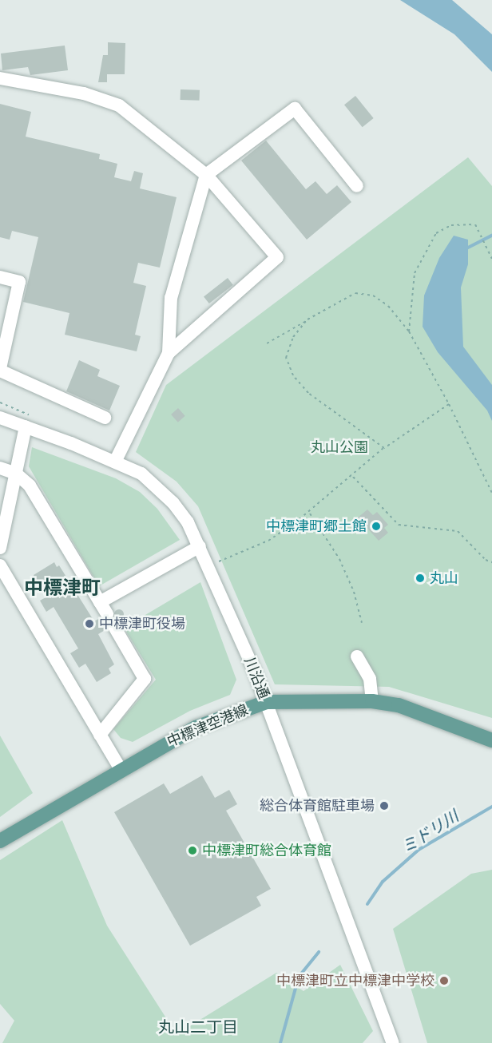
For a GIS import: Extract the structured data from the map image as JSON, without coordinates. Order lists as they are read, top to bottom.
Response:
{
  "streets": {
    "main road": ["中標津空港線"],
    "street": ["川沿通"]
  },
  "crossings": [
    ["川沿通", "中標津空港線"]
  ],
  "districts": ["中標津町", "丸山二丁目"],
  "water": ["ミドリ川"],
  "parks": ["丸山公園"],
  "places": [
    "中標津町郷土館",
    "丸山",
    "中標津町役場",
    "総合体育館駐車場",
    "中標津町総合体育館",
    "中標津町立中標津中学校"
  ]
}
